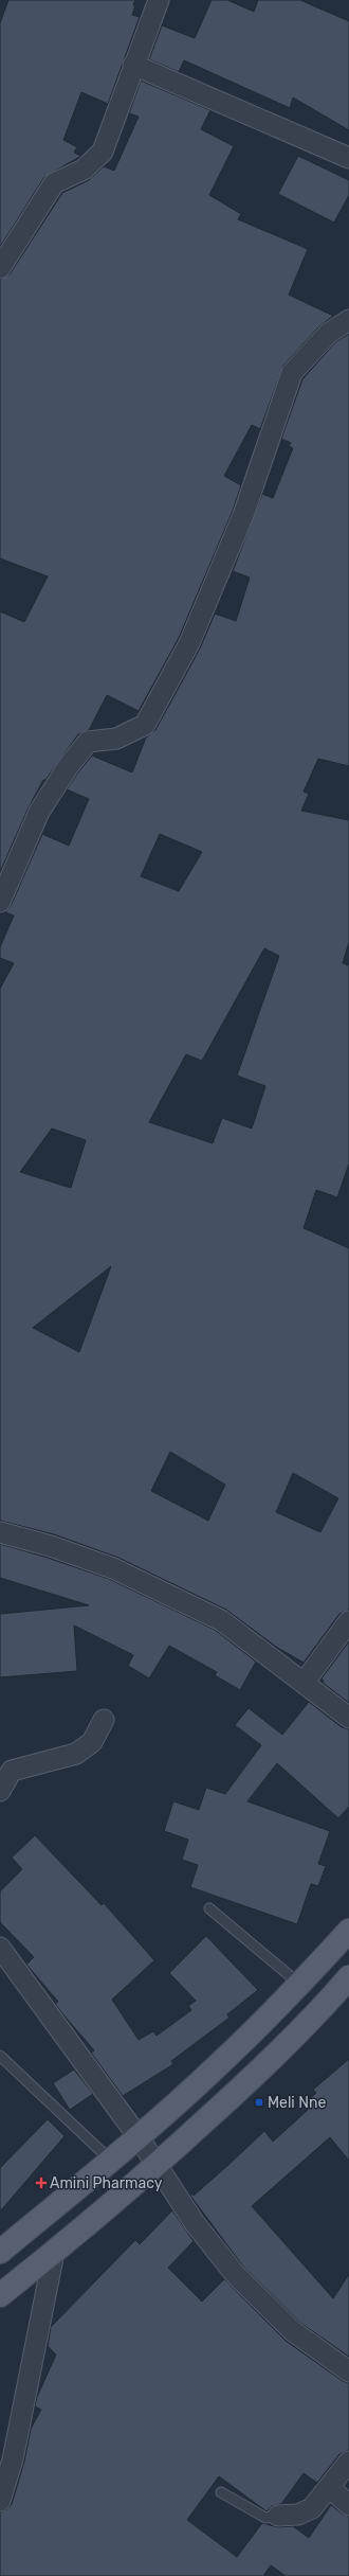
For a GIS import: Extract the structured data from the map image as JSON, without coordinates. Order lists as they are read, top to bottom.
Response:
{
  "places": {
    "transit": ["Meli Nne"],
    "health": ["Amini Pharmacy"]
  }
}
